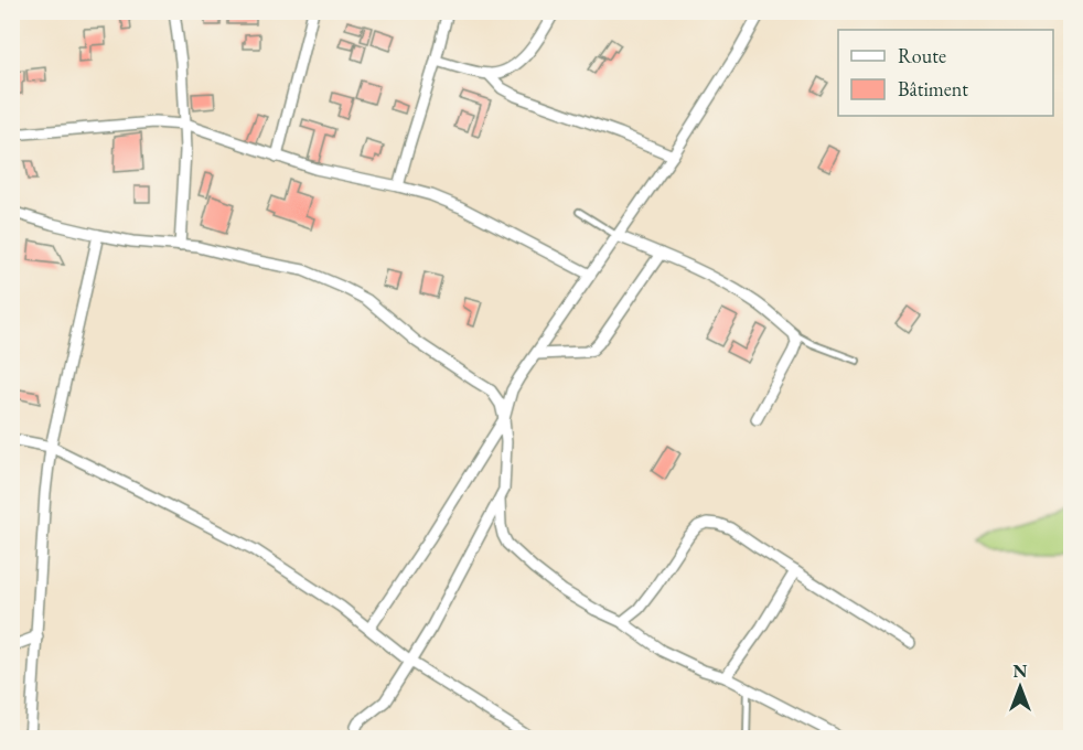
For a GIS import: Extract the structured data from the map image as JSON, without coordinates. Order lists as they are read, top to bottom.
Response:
{
  "legend": ["Route", "Bâtiment"],
  "north": "top"
}
